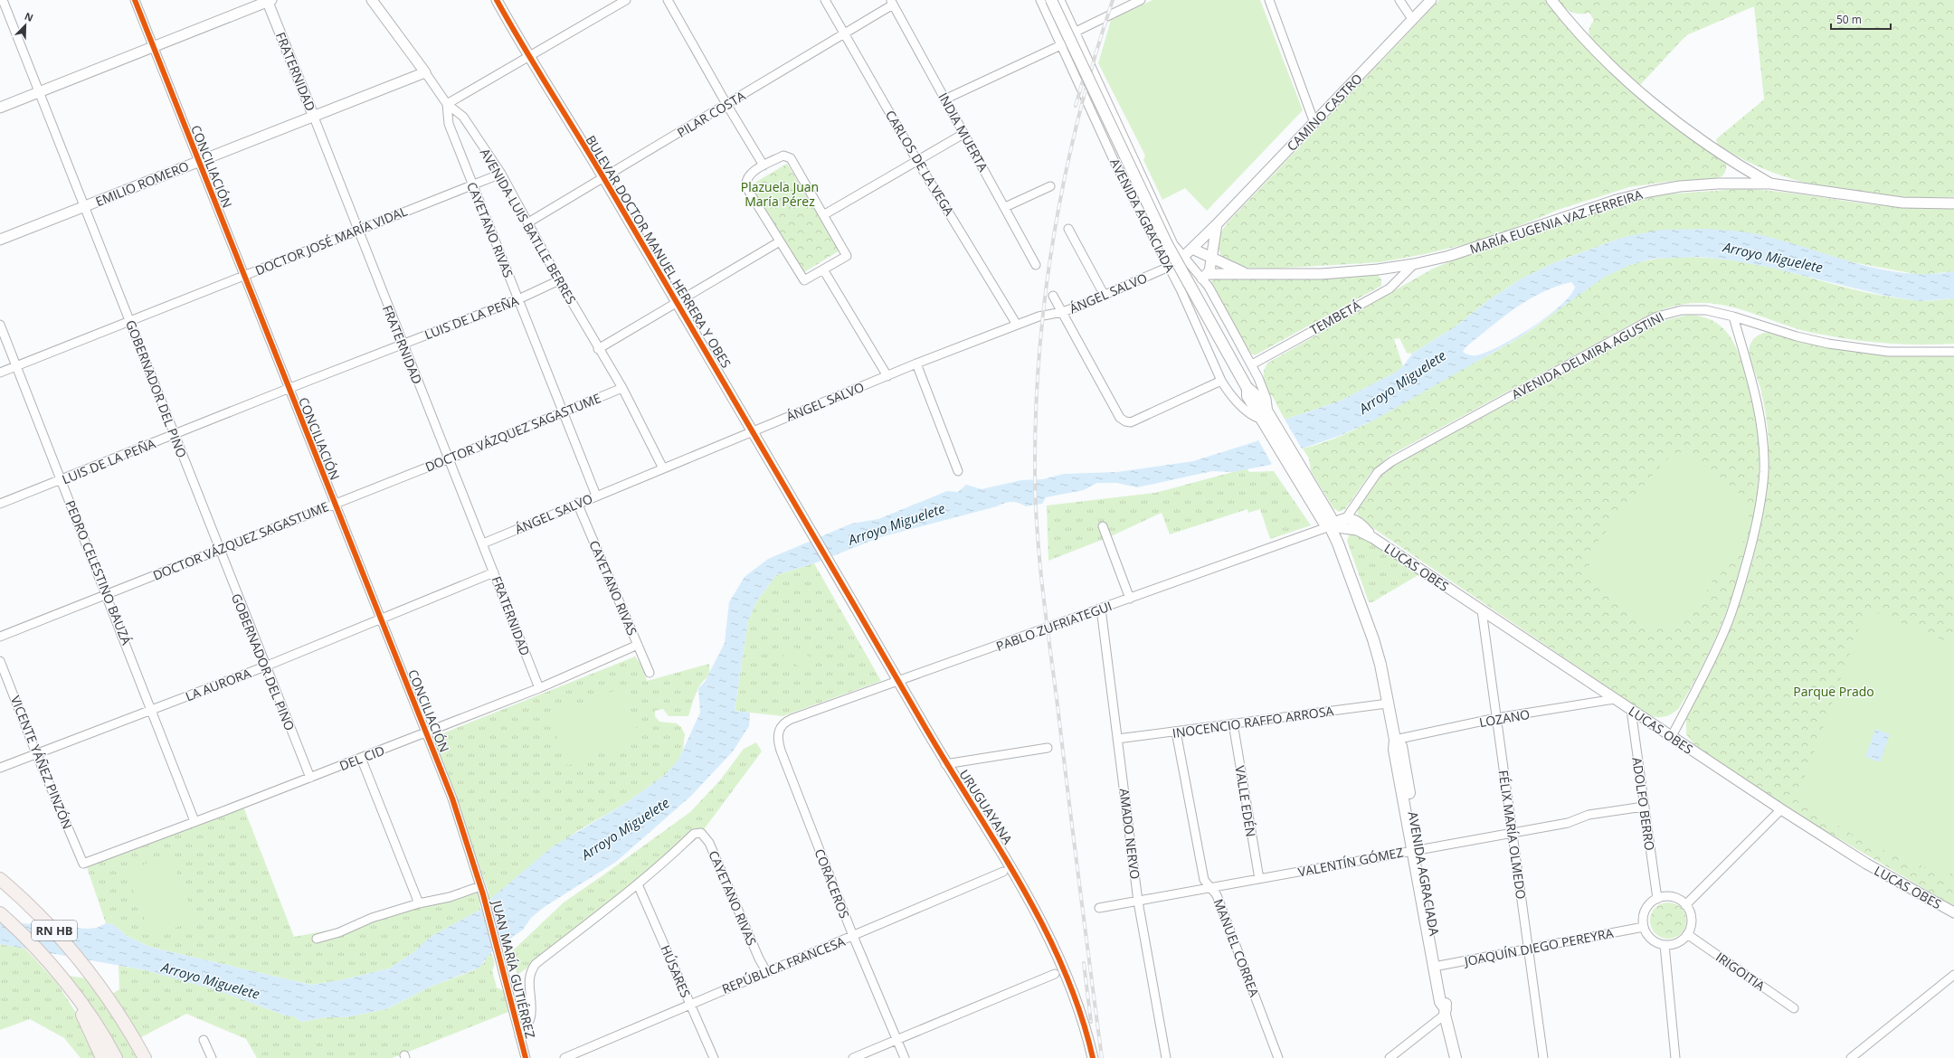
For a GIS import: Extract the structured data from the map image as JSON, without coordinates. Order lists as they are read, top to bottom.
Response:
{
  "streets": {
    "highway": ["RN HB"],
    "main road": ["AVENIDA AGRACIADA"],
    "street": [
      "FRATERNIDAD",
      "CAMINO CASTRO",
      "PILAR COSTA",
      "INDIA MUERTA",
      "CARLOS DE LA VEGA",
      "CONCILIACIÓN",
      "EMILIO ROMERO",
      "MARÍA EUGENIA VAZ FERREIRA",
      "AVENIDA LUIS BATLLE BERRES",
      "CAYETANO RIVAS",
      "DOCTOR JOSÉ MARÍA VIDAL",
      "BULEVAR DOCTOR MANUEL HERRERA Y OBES",
      "ÁNGEL SALVO",
      "LUIS DE LA PEÑA",
      "TEMBETÁ",
      "AVENIDA DELMIRA AGUSTINI",
      "GOBERNADOR DEL PINO",
      "DOCTOR VÁZQUEZ SAGASTUME",
      "LUCAS OBES",
      "PEDRO CELESTINO BAUZÁ",
      "PABLO ZUFRIATEGUI",
      "LA AURORA",
      "LOZANO",
      "INOCENCIO RAFFO ARROSA",
      "DEL CID",
      "VICENTE YÁÑEZ PINZÓN",
      "VALLE EDÉN",
      "ADOLFO BERRO",
      "URUGUAYANA",
      "AMADO NERVO",
      "FÉLIX MARÍA OLMEDO",
      "VALENTÍN GÓMEZ",
      "CORACEROS",
      "JOAQUÍN DIEGO PEREYRA",
      "MANUEL CORREA",
      "REPÚBLICA FRANCESA",
      "JUAN MARÍA GUTIÉRREZ",
      "HÚSARES",
      "IRIGOITIA"
    ]
  },
  "crossings": [
    ["FRATERNIDAD", "EMILIO ROMERO"],
    ["FRATERNIDAD", "DOCTOR JOSÉ MARÍA VIDAL"],
    ["FRATERNIDAD", "ÁNGEL SALVO"],
    ["FRATERNIDAD", "LUIS DE LA PEÑA"],
    ["FRATERNIDAD", "DOCTOR VÁZQUEZ SAGASTUME"],
    ["FRATERNIDAD", "LA AURORA"],
    ["FRATERNIDAD", "DEL CID"],
    ["CAMINO CASTRO", "AVENIDA AGRACIADA"],
    ["CAMINO CASTRO", "MARÍA EUGENIA VAZ FERREIRA"],
    ["CAMINO CASTRO", "ÁNGEL SALVO"],
    ["PILAR COSTA", "INDIA MUERTA"],
    ["PILAR COSTA", "CARLOS DE LA VEGA"],
    ["PILAR COSTA", "AVENIDA LUIS BATLLE BERRES"],
    ["PILAR COSTA", "BULEVAR DOCTOR MANUEL HERRERA Y OBES"],
    ["CARLOS DE LA VEGA", "ÁNGEL SALVO"],
    ["CONCILIACIÓN", "EMILIO ROMERO"],
    ["CONCILIACIÓN", "DOCTOR JOSÉ MARÍA VIDAL"],
    ["CONCILIACIÓN", "LUIS DE LA PEÑA"],
    ["CONCILIACIÓN", "DOCTOR VÁZQUEZ SAGASTUME"],
    ["CONCILIACIÓN", "LA AURORA"],
    ["CONCILIACIÓN", "DEL CID"],
    ["CONCILIACIÓN", "JUAN MARÍA GUTIÉRREZ"],
    ["EMILIO ROMERO", "AVENIDA LUIS BATLLE BERRES"],
    ["EMILIO ROMERO", "GOBERNADOR DEL PINO"],
    ["AVENIDA AGRACIADA", "MARÍA EUGENIA VAZ FERREIRA"],
    ["AVENIDA AGRACIADA", "ÁNGEL SALVO"],
    ["AVENIDA AGRACIADA", "TEMBETÁ"],
    ["AVENIDA AGRACIADA", "LUCAS OBES"],
    ["AVENIDA AGRACIADA", "PABLO ZUFRIATEGUI"],
    ["AVENIDA AGRACIADA", "LOZANO"],
    ["AVENIDA AGRACIADA", "INOCENCIO RAFFO ARROSA"],
    ["AVENIDA AGRACIADA", "VALENTÍN GÓMEZ"],
    ["AVENIDA AGRACIADA", "JOAQUÍN DIEGO PEREYRA"],
    ["MARÍA EUGENIA VAZ FERREIRA", "TEMBETÁ"],
    ["AVENIDA LUIS BATLLE BERRES", "CAYETANO RIVAS"],
    ["AVENIDA LUIS BATLLE BERRES", "DOCTOR JOSÉ MARÍA VIDAL"],
    ["AVENIDA LUIS BATLLE BERRES", "ÁNGEL SALVO"],
    ["AVENIDA LUIS BATLLE BERRES", "LUIS DE LA PEÑA"],
    ["AVENIDA LUIS BATLLE BERRES", "DOCTOR VÁZQUEZ SAGASTUME"],
    ["CAYETANO RIVAS", "DOCTOR JOSÉ MARÍA VIDAL"],
    ["CAYETANO RIVAS", "ÁNGEL SALVO"],
    ["CAYETANO RIVAS", "LUIS DE LA PEÑA"],
    ["CAYETANO RIVAS", "DOCTOR VÁZQUEZ SAGASTUME"],
    ["CAYETANO RIVAS", "DEL CID"],
    ["CAYETANO RIVAS", "REPÚBLICA FRANCESA"],
    ["CAYETANO RIVAS", "HÚSARES"],
    ["DOCTOR JOSÉ MARÍA VIDAL", "GOBERNADOR DEL PINO"],
    ["DOCTOR JOSÉ MARÍA VIDAL", "PEDRO CELESTINO BAUZÁ"],
    ["BULEVAR DOCTOR MANUEL HERRERA Y OBES", "ÁNGEL SALVO"],
    ["BULEVAR DOCTOR MANUEL HERRERA Y OBES", "URUGUAYANA"],
    ["LUIS DE LA PEÑA", "GOBERNADOR DEL PINO"],
    ["LUIS DE LA PEÑA", "PEDRO CELESTINO BAUZÁ"],
    ["AVENIDA DELMIRA AGUSTINI", "LUCAS OBES"],
    ["GOBERNADOR DEL PINO", "DOCTOR VÁZQUEZ SAGASTUME"],
    ["GOBERNADOR DEL PINO", "LA AURORA"],
    ["GOBERNADOR DEL PINO", "DEL CID"],
    ["DOCTOR VÁZQUEZ SAGASTUME", "PEDRO CELESTINO BAUZÁ"],
    ["LUCAS OBES", "PABLO ZUFRIATEGUI"],
    ["LUCAS OBES", "LOZANO"],
    ["LUCAS OBES", "ADOLFO BERRO"],
    ["LUCAS OBES", "FÉLIX MARÍA OLMEDO"],
    ["PEDRO CELESTINO BAUZÁ", "LA AURORA"],
    ["PEDRO CELESTINO BAUZÁ", "DEL CID"],
    ["PABLO ZUFRIATEGUI", "URUGUAYANA"],
    ["PABLO ZUFRIATEGUI", "AMADO NERVO"],
    ["PABLO ZUFRIATEGUI", "CORACEROS"],
    ["LA AURORA", "VICENTE YÁÑEZ PINZÓN"],
    ["LOZANO", "FÉLIX MARÍA OLMEDO"],
    ["INOCENCIO RAFFO ARROSA", "VALLE EDÉN"],
    ["INOCENCIO RAFFO ARROSA", "AMADO NERVO"],
    ["INOCENCIO RAFFO ARROSA", "MANUEL CORREA"],
    ["DEL CID", "VICENTE YÁÑEZ PINZÓN"],
    ["VALLE EDÉN", "VALENTÍN GÓMEZ"],
    ["ADOLFO BERRO", "VALENTÍN GÓMEZ"],
    ["ADOLFO BERRO", "JOAQUÍN DIEGO PEREYRA"],
    ["ADOLFO BERRO", "IRIGOITIA"],
    ["AMADO NERVO", "VALENTÍN GÓMEZ"],
    ["FÉLIX MARÍA OLMEDO", "VALENTÍN GÓMEZ"],
    ["FÉLIX MARÍA OLMEDO", "JOAQUÍN DIEGO PEREYRA"],
    ["VALENTÍN GÓMEZ", "MANUEL CORREA"],
    ["CORACEROS", "REPÚBLICA FRANCESA"],
    ["JOAQUÍN DIEGO PEREYRA", "IRIGOITIA"],
    ["REPÚBLICA FRANCESA", "HÚSARES"]
  ],
  "water": ["Arroyo Miguelete"],
  "parks": ["Plazuela Juan María Pérez", "Parque Prado"],
  "scale_bar": "50 m",
  "north": "top right"
}
